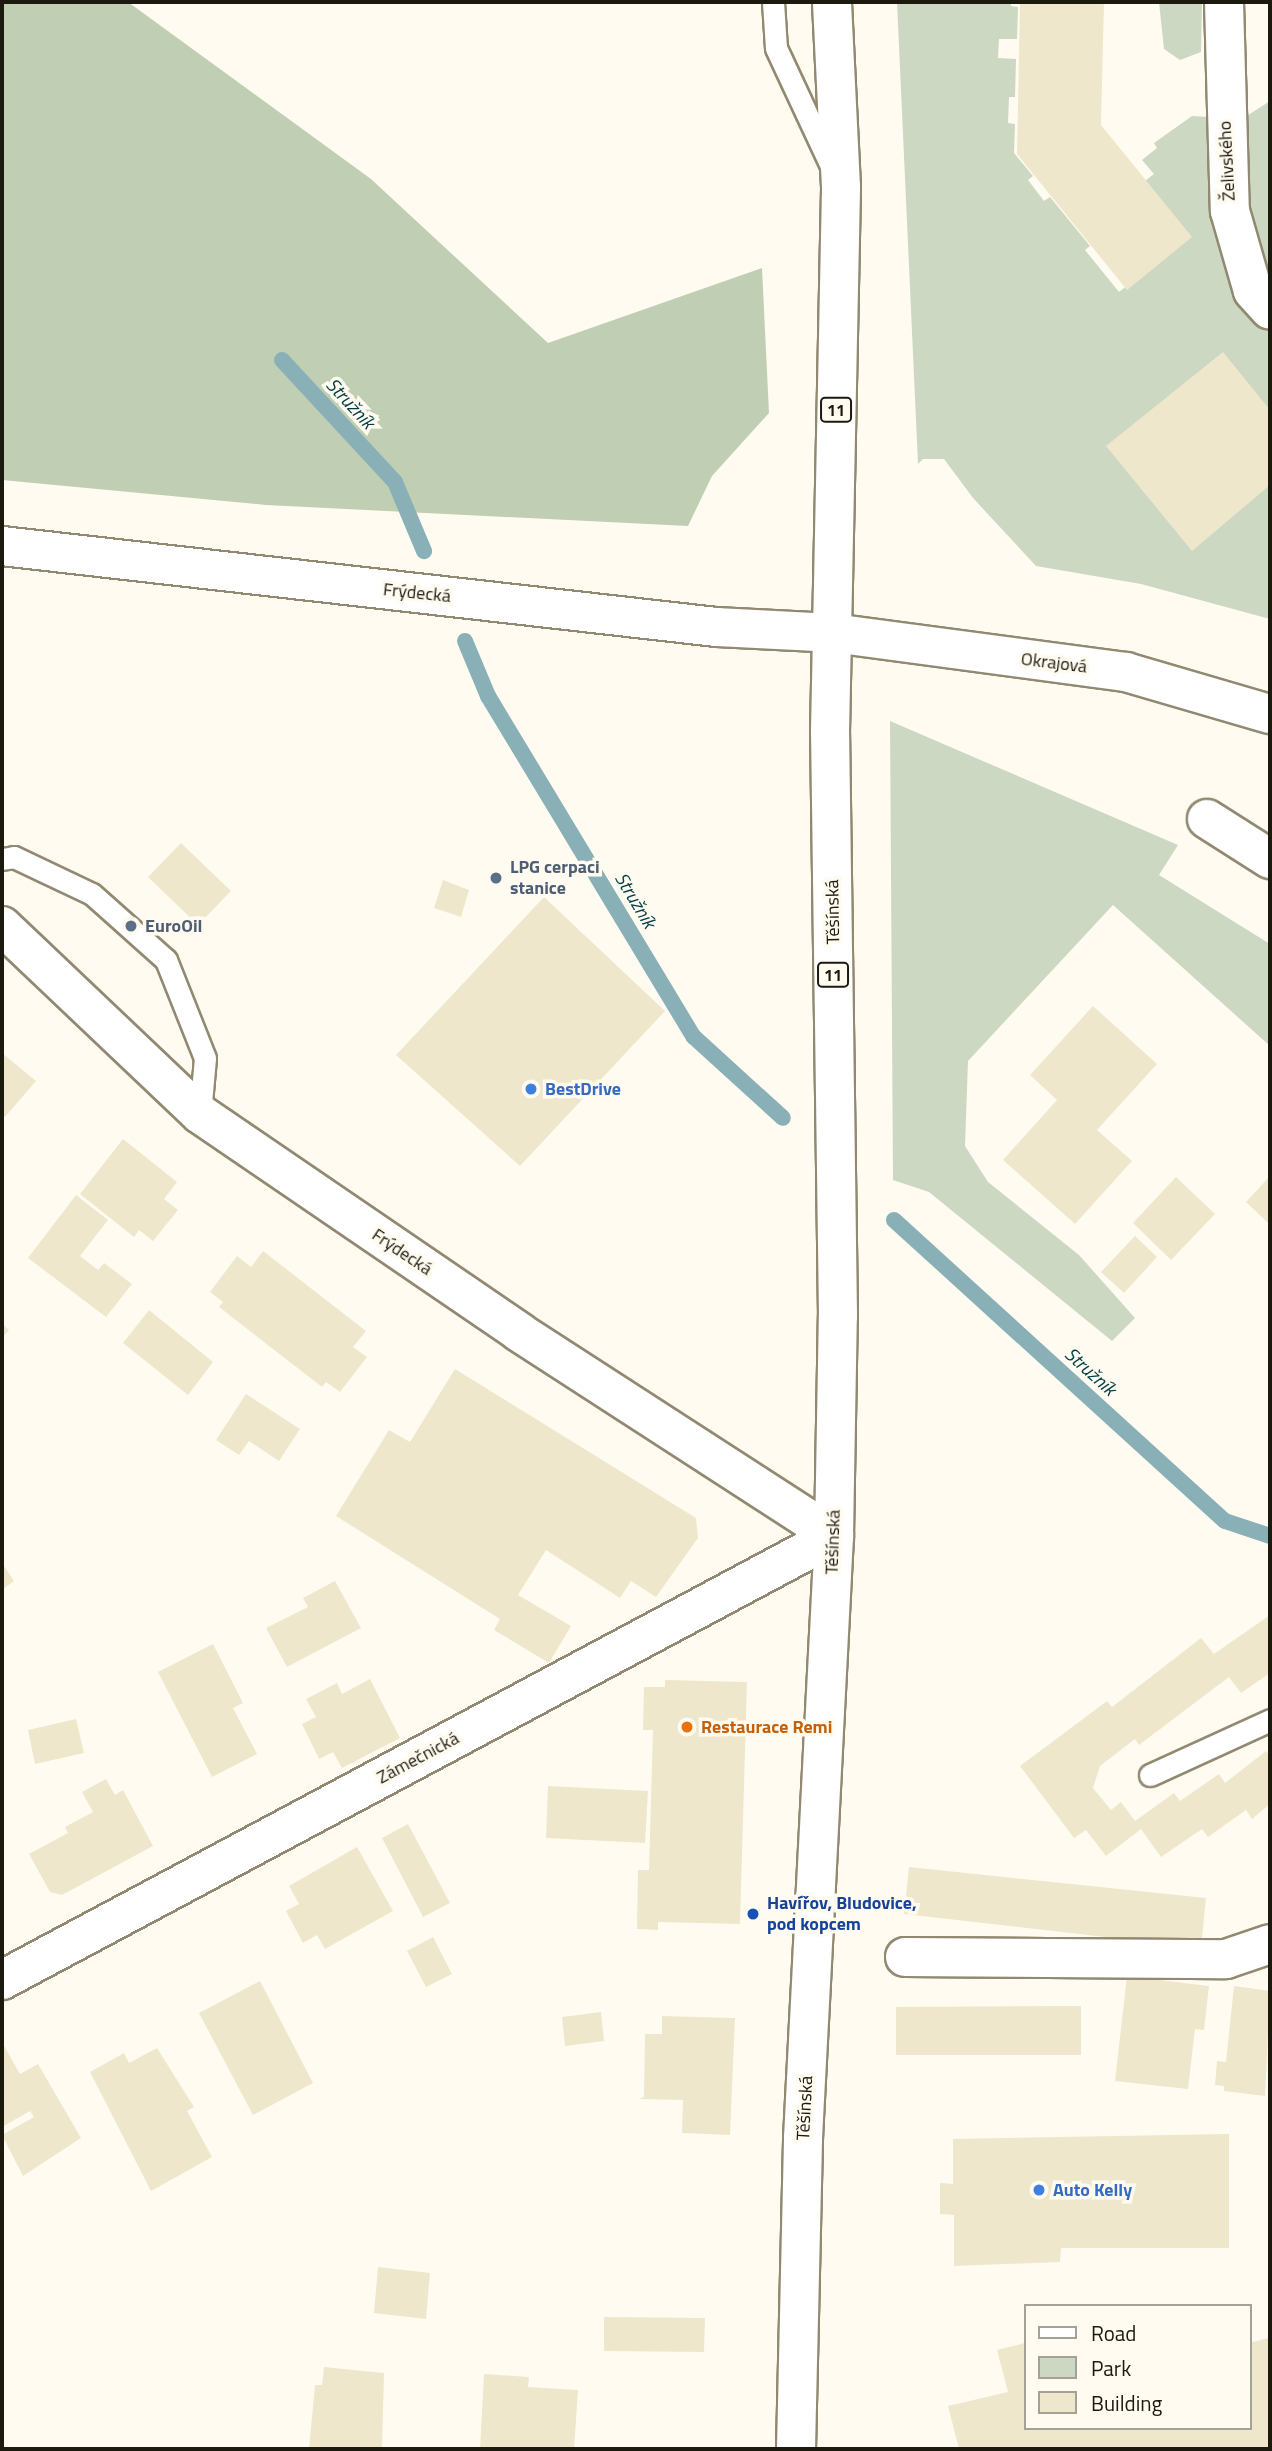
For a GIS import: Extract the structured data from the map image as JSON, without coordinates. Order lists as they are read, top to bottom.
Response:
{
  "streets": {
    "street": [
      "Želivského",
      "11",
      "Frýdecká",
      "Okrajová",
      "Těšínská",
      "Zámečnická"
    ]
  },
  "crossings": [
    ["11", "Frýdecká"],
    ["11", "Okrajová"],
    ["11", "Těšínská"],
    ["Frýdecká", "Okrajová"],
    ["Frýdecká", "Těšínská"],
    ["Frýdecká", "Zámečnická"],
    ["Okrajová", "Těšínská"],
    ["Těšínská", "Zámečnická"]
  ],
  "water": ["Stružník"],
  "places": [
    "LPG cerpaci stanice",
    "EuroOil",
    "BestDrive",
    "Restaurace Remi",
    "Havířov, Bludovice, pod kopcem",
    "Auto Kelly"
  ],
  "legend": ["Road", "Park", "Building"]
}
